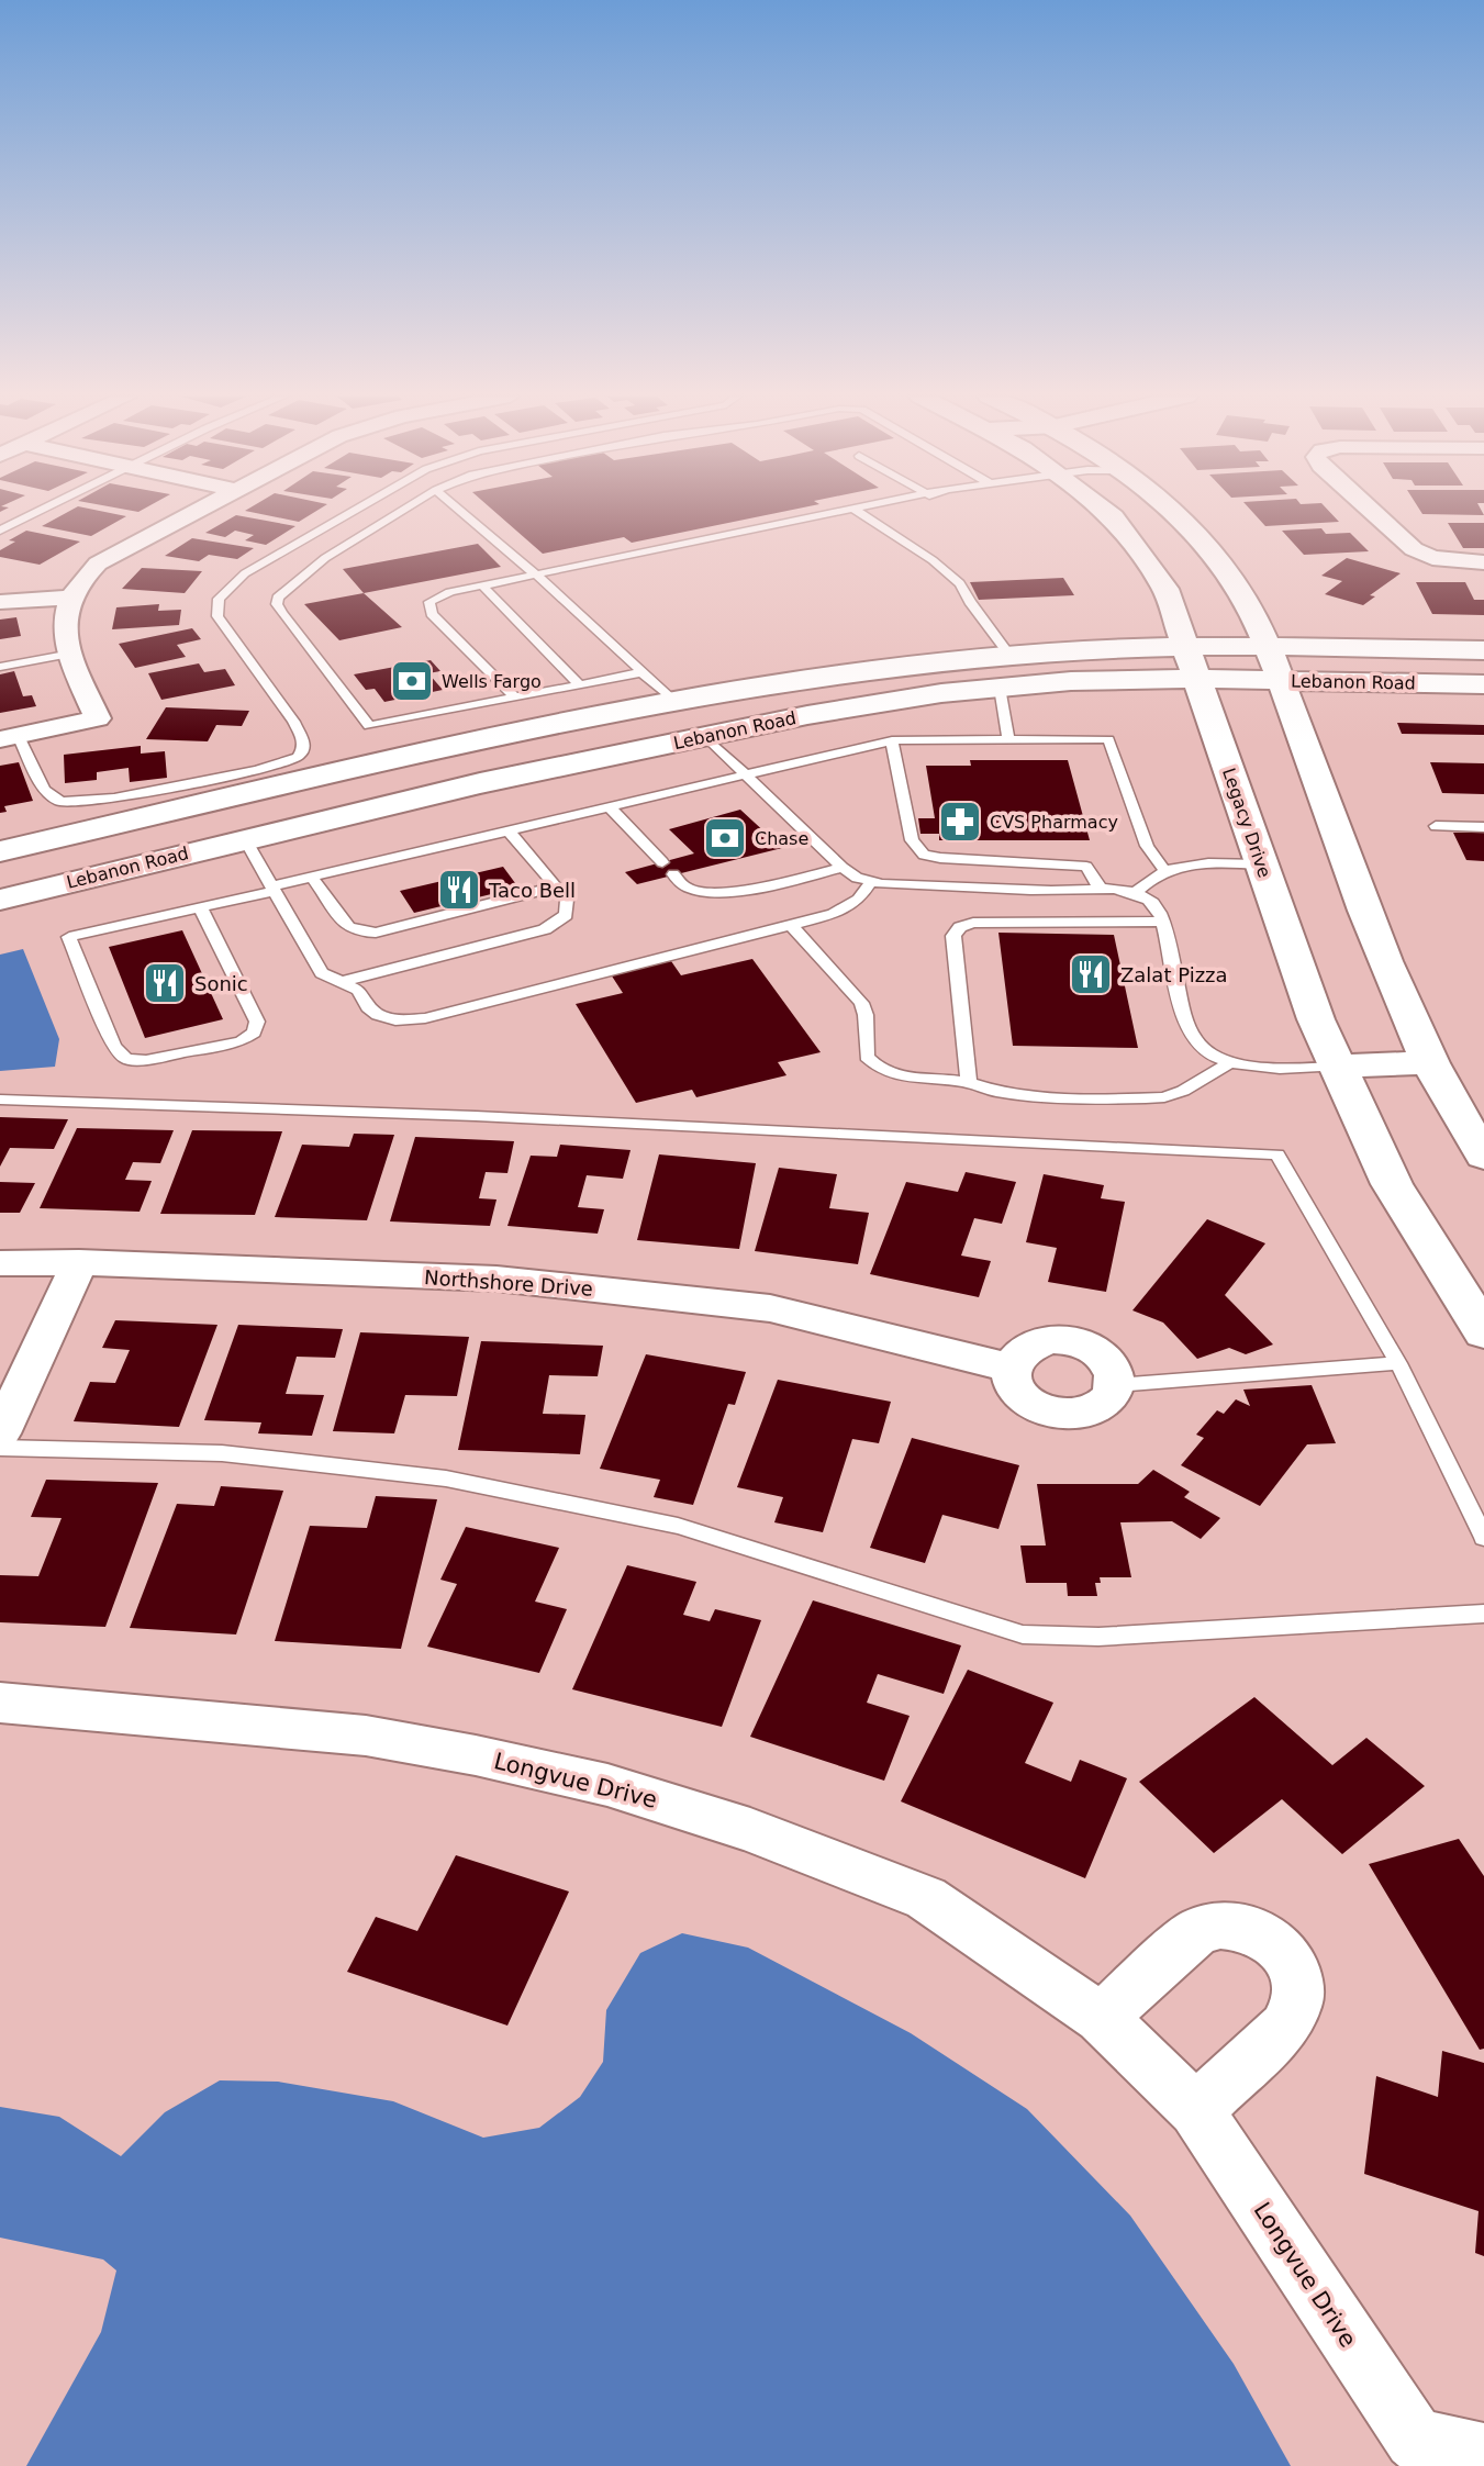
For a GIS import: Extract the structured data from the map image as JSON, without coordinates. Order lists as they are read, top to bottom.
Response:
{
  "streets": {
    "main road": ["Lebanon Road", "Legacy Drive"],
    "street": ["Northshore Drive", "Longvue Drive"]
  },
  "crossings": [
    ["Lebanon Road", "Legacy Drive"]
  ],
  "places": {
    "bank": ["Wells Fargo", "Chase"],
    "pharmacy": ["CVS Pharmacy"],
    "restaurant": ["Taco Bell", "Zalat Pizza", "Sonic"]
  }
}
